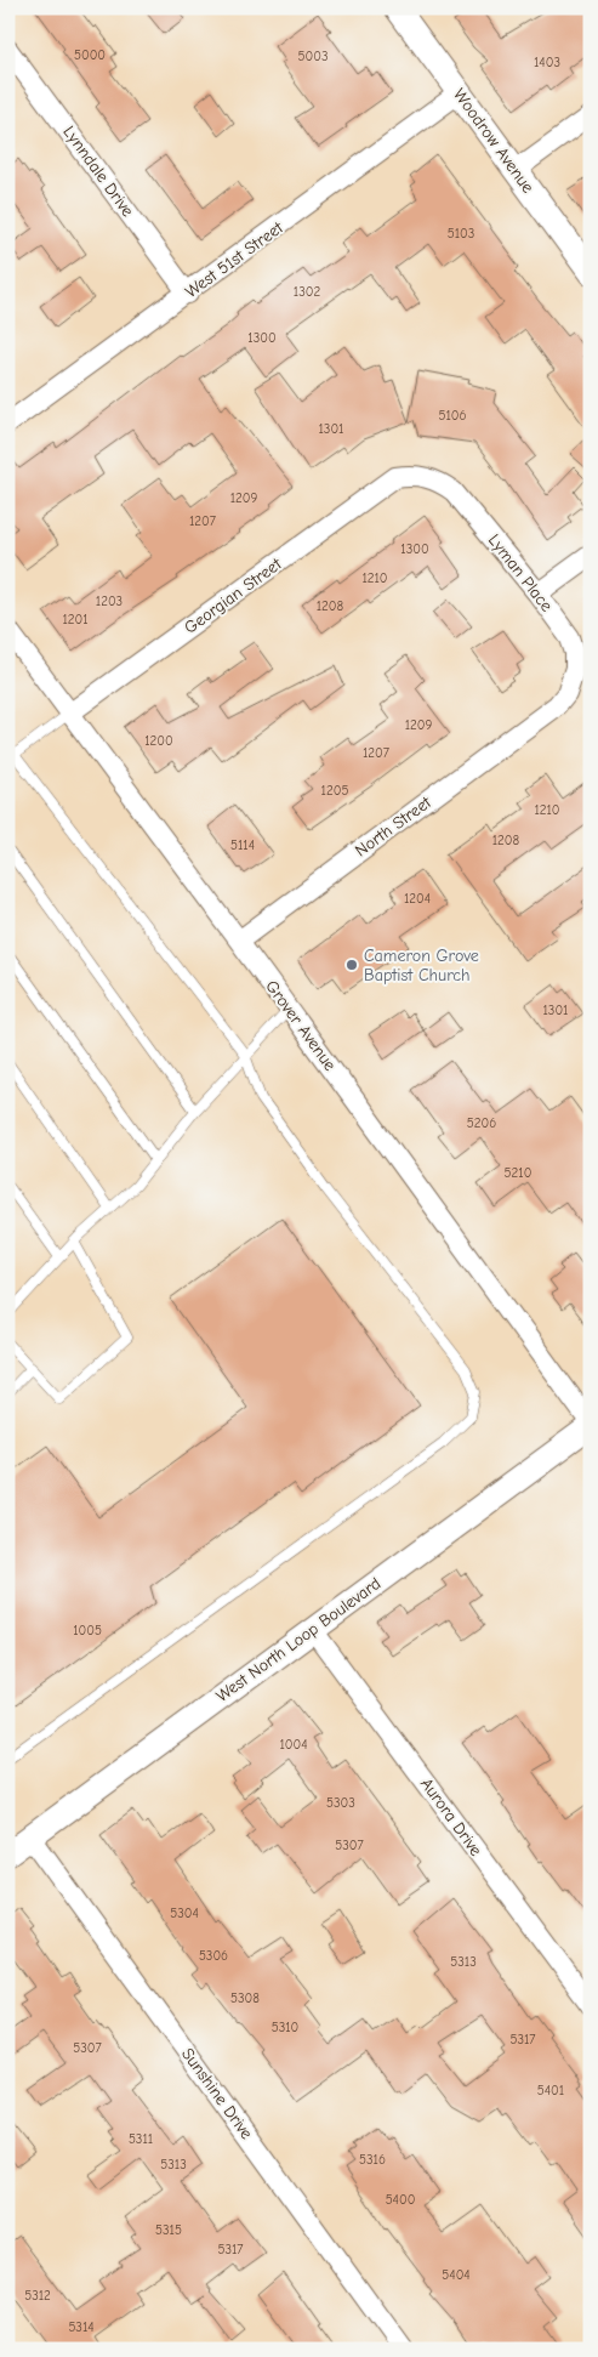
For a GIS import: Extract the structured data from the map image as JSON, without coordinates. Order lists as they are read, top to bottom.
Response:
{
  "streets": {
    "street": [
      "Woodrow Avenue",
      "Lynndale Drive",
      "West 51st Street",
      "Lyman Place",
      "Georgian Street",
      "North Street",
      "Grover Avenue",
      "West North Loop Boulevard",
      "Aurora Drive",
      "Sunshine Drive"
    ]
  },
  "crossings": [
    ["Woodrow Avenue", "West 51st Street"],
    ["Lynndale Drive", "West 51st Street"],
    ["Lyman Place", "Georgian Street"],
    ["Lyman Place", "North Street"],
    ["Georgian Street", "Grover Avenue"],
    ["North Street", "Grover Avenue"],
    ["Grover Avenue", "West North Loop Boulevard"],
    ["West North Loop Boulevard", "Aurora Drive"],
    ["West North Loop Boulevard", "Sunshine Drive"]
  ],
  "places": ["Cameron Grove Baptist Church"],
  "house_numbers": [
    "5000",
    "5003",
    "1403",
    "5103",
    "1302",
    "1300",
    "5106",
    "1301",
    "1209",
    "1207",
    "1300",
    "1210",
    "1203",
    "1208",
    "1201",
    "1209",
    "1200",
    "1207",
    "1205",
    "1210",
    "1208",
    "5114",
    "1204",
    "1301",
    "5206",
    "5210",
    "1005",
    "1004",
    "5303",
    "5307",
    "5304",
    "5306",
    "5313",
    "5308",
    "5310",
    "5317",
    "5307",
    "5401",
    "5311",
    "5316",
    "5313",
    "5400",
    "5315",
    "5317",
    "5404",
    "5312",
    "5314"
  ]
}
